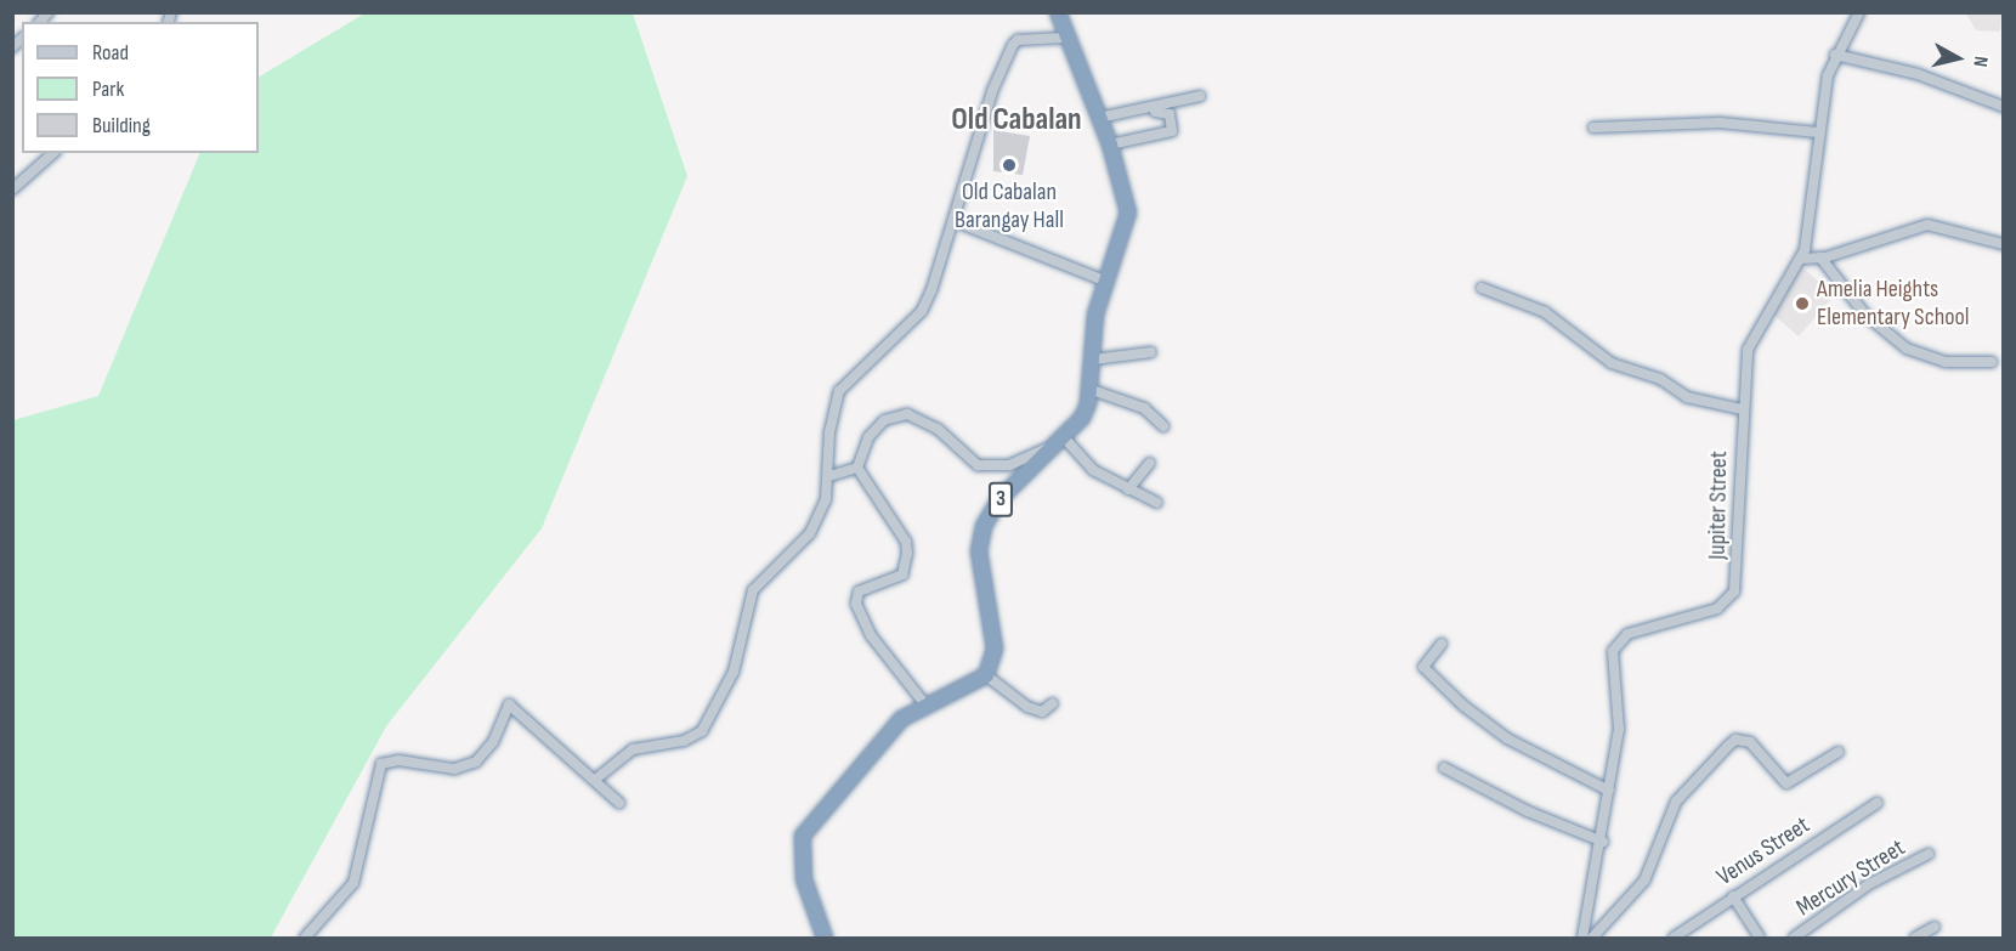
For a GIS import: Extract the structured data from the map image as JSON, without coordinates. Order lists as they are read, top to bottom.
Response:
{
  "streets": {
    "highway": ["3"],
    "street": ["Jupiter Street", "Venus Street", "Mercury Street"]
  },
  "districts": ["Old Cabalan"],
  "places": ["Old Cabalan Barangay Hall", "Amelia Heights Elementary School"],
  "legend": ["Road", "Park", "Building"],
  "north": "right"
}
